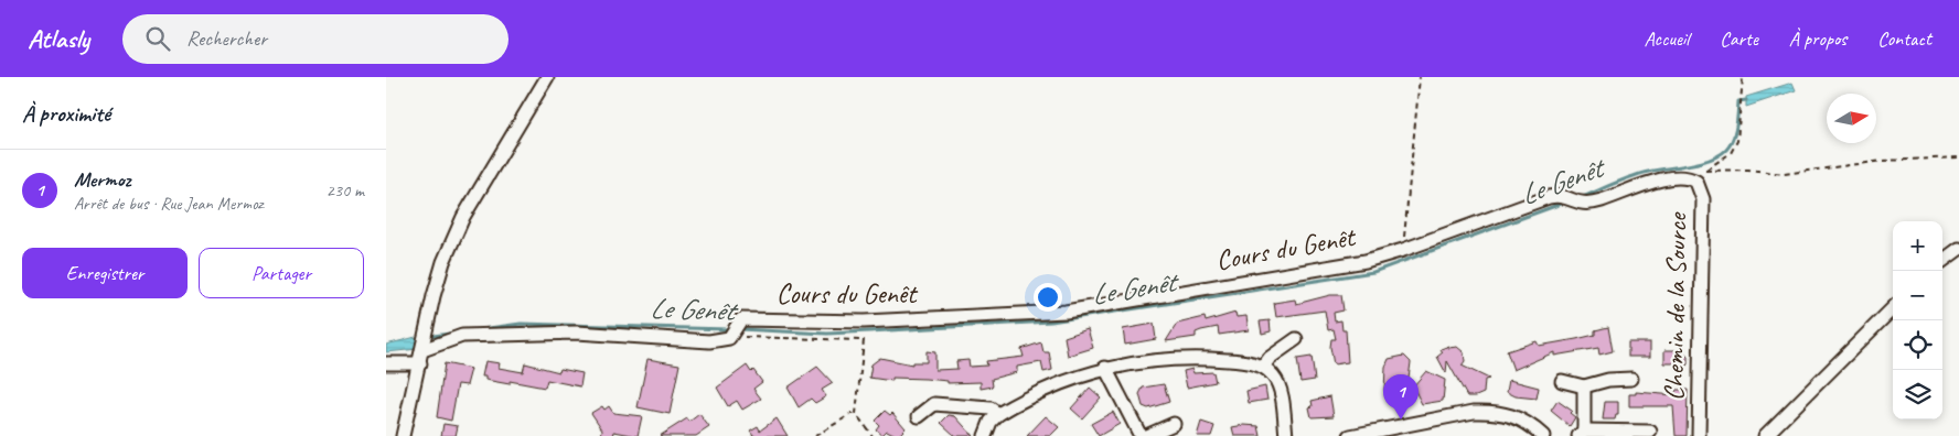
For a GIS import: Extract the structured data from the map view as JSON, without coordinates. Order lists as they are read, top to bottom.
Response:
{
  "streets": {
    "street": ["Cours du Genêt", "Chemin de la Source"]
  },
  "crossings": [
    ["Cours du Genêt", "Chemin de la Source"]
  ],
  "water": ["Le Genêt"],
  "north": "right",
  "page": {
    "header": "Atlasly",
    "search": "Rechercher",
    "nav": [
      "Accueil",
      "Carte",
      "À propos",
      "Contact"
    ],
    "heading": "À proximité",
    "list": [
      {
        "mark": "1",
        "name": "Mermoz",
        "note": "Arrêt de bus · Rue Jean Mermoz",
        "value": "230 m"
      }
    ],
    "map_buttons": ["+", "−"],
    "buttons": ["Enregistrer", "Partager"],
    "pins": "1"
  }
}
